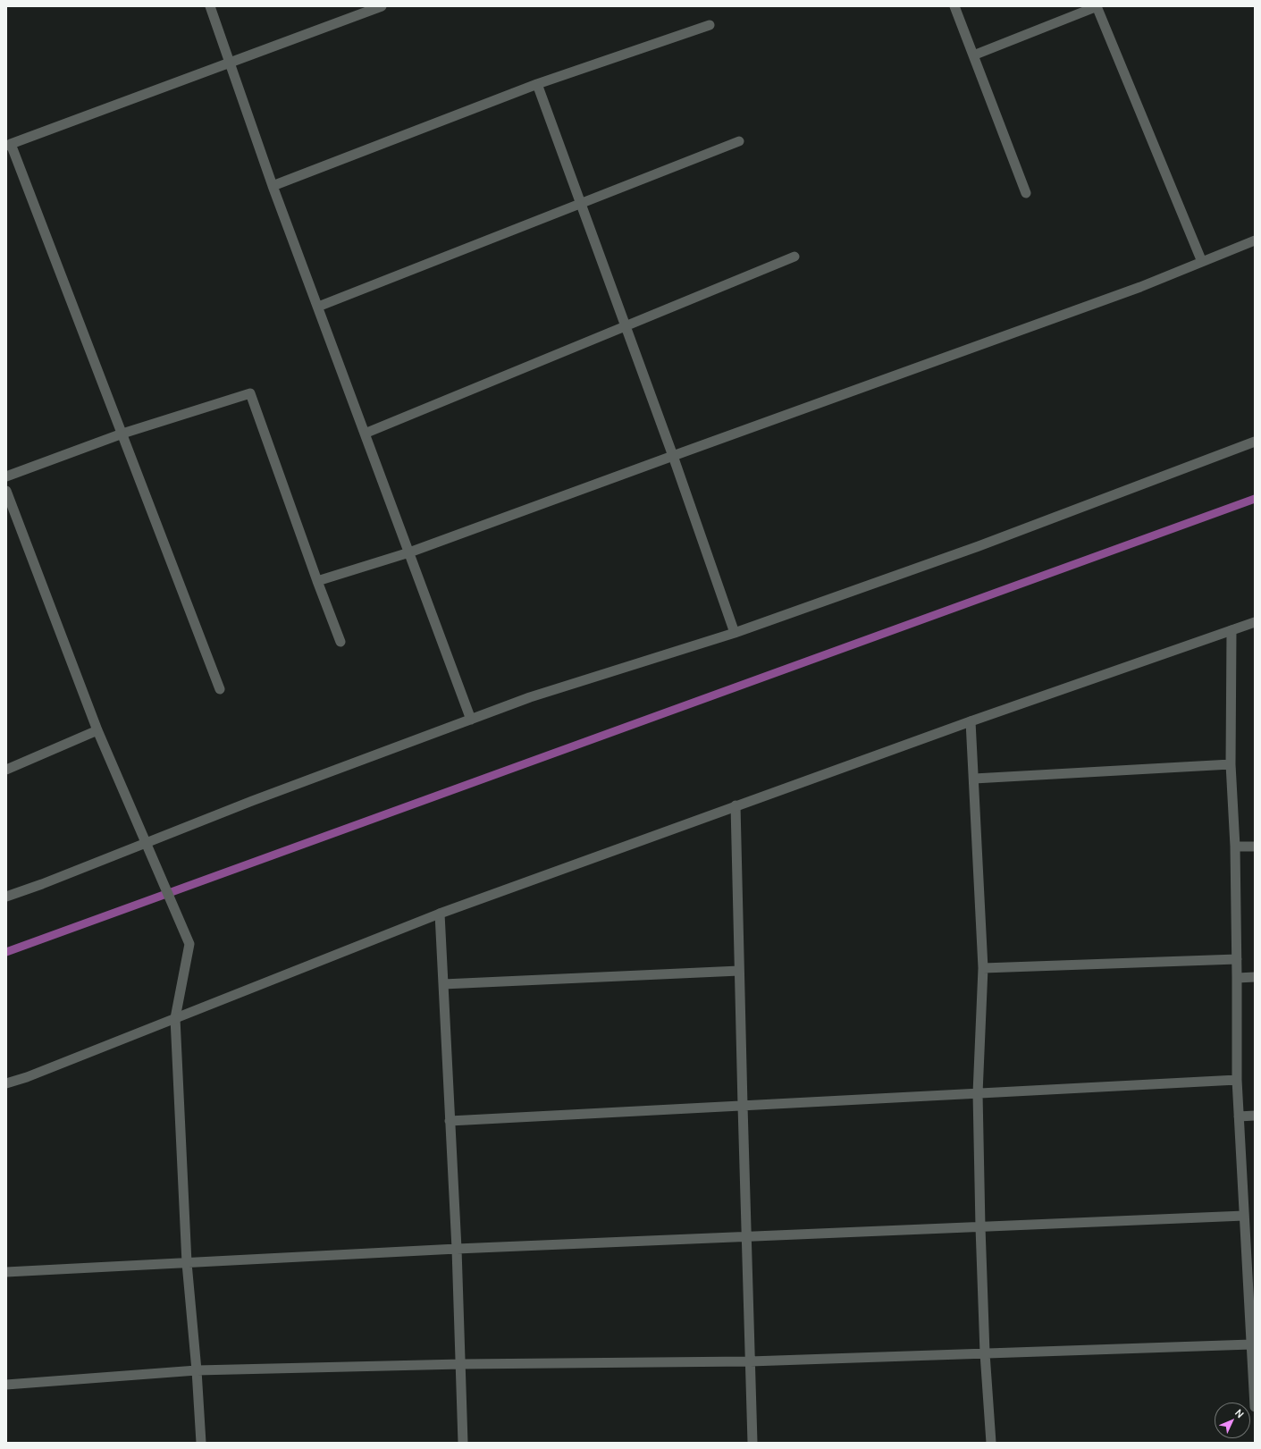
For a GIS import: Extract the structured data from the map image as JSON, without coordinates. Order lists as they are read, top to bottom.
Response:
{
  "north": "top right"
}
